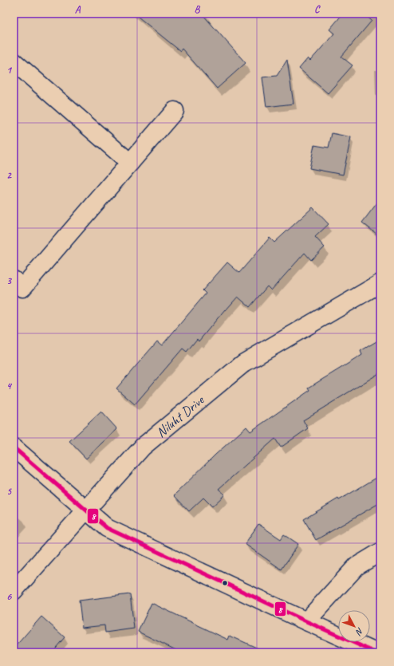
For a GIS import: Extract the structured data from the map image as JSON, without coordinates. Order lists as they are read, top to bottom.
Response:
{
  "streets": {
    "street": ["Niluht Drive"]
  },
  "lines": ["transit line 8"],
  "north": "bottom right",
  "grid": {
    "columns": ["A", "B", "C"],
    "rows": [
      "1",
      "2",
      "3",
      "4",
      "5",
      "6"
    ]
  }
}
